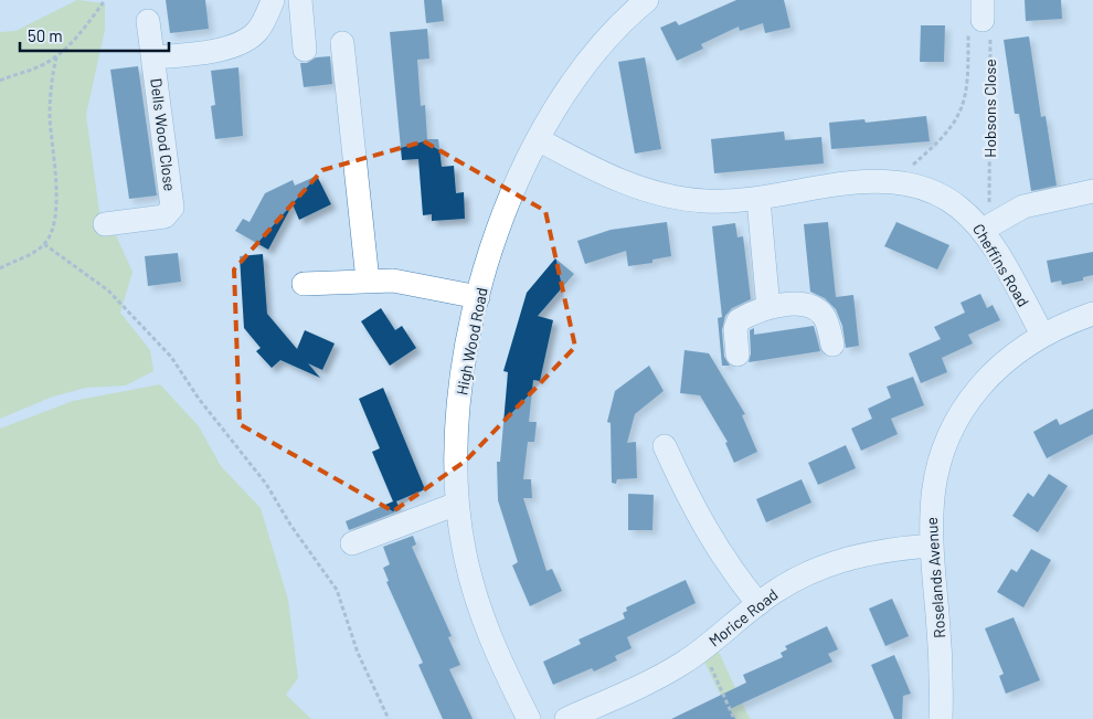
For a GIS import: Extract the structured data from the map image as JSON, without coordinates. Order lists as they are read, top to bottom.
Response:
{
  "streets": {
    "street": [
      "Dells Wood Close",
      "Cheffins Road",
      "High Wood Road",
      "Roselands Avenue",
      "Morice Road"
    ],
    "path": ["Hobsons Close"]
  },
  "crossings": [
    ["Hobsons Close", "Cheffins Road"],
    ["Cheffins Road", "High Wood Road"],
    ["Cheffins Road", "Roselands Avenue"],
    ["Roselands Avenue", "Morice Road"]
  ],
  "scale_bar": "50 m"
}
